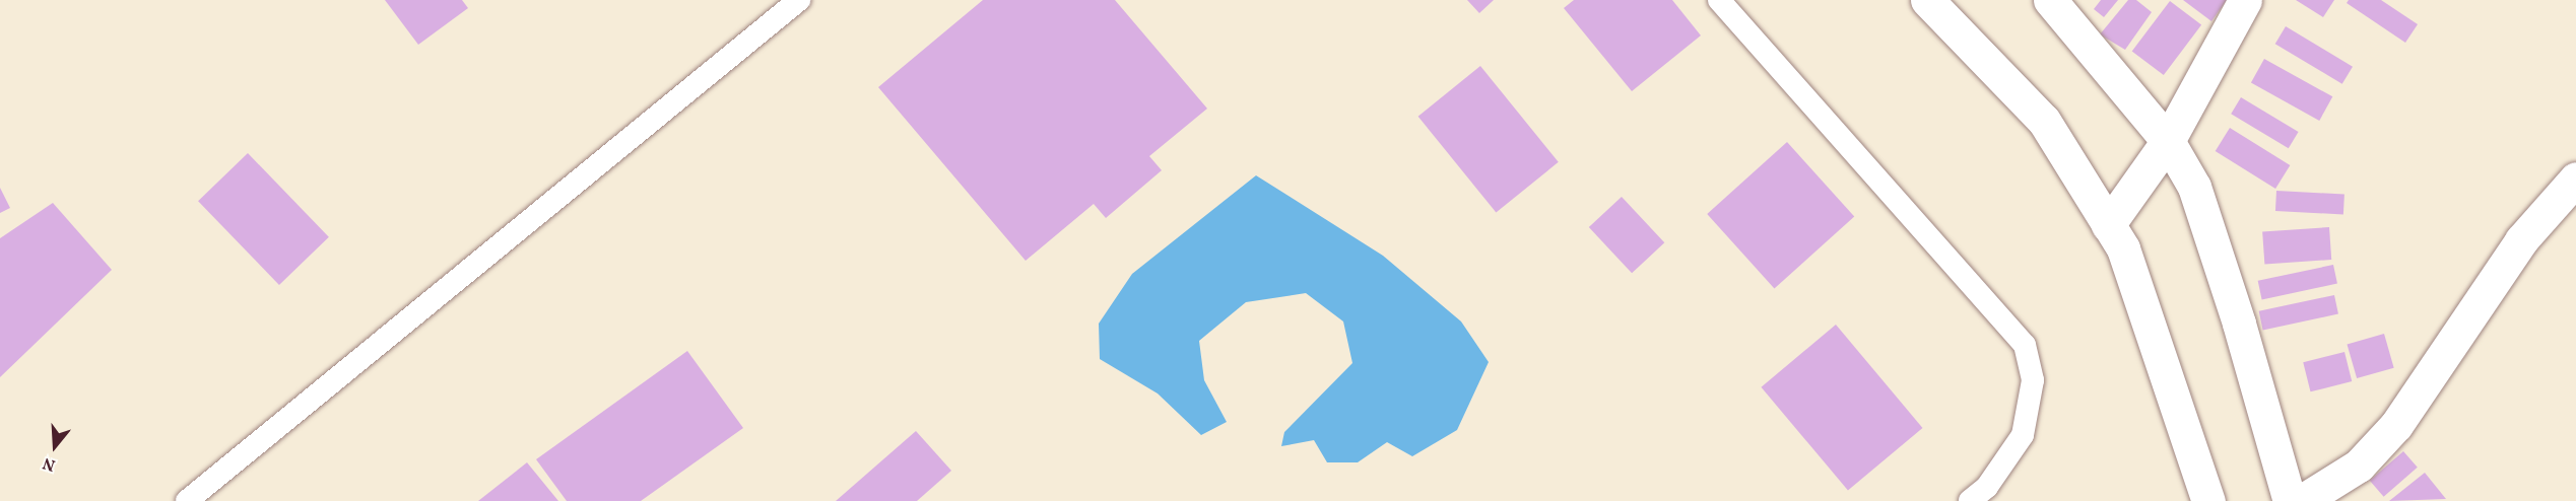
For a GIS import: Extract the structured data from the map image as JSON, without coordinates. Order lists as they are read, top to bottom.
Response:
{
  "north": "bottom"
}
